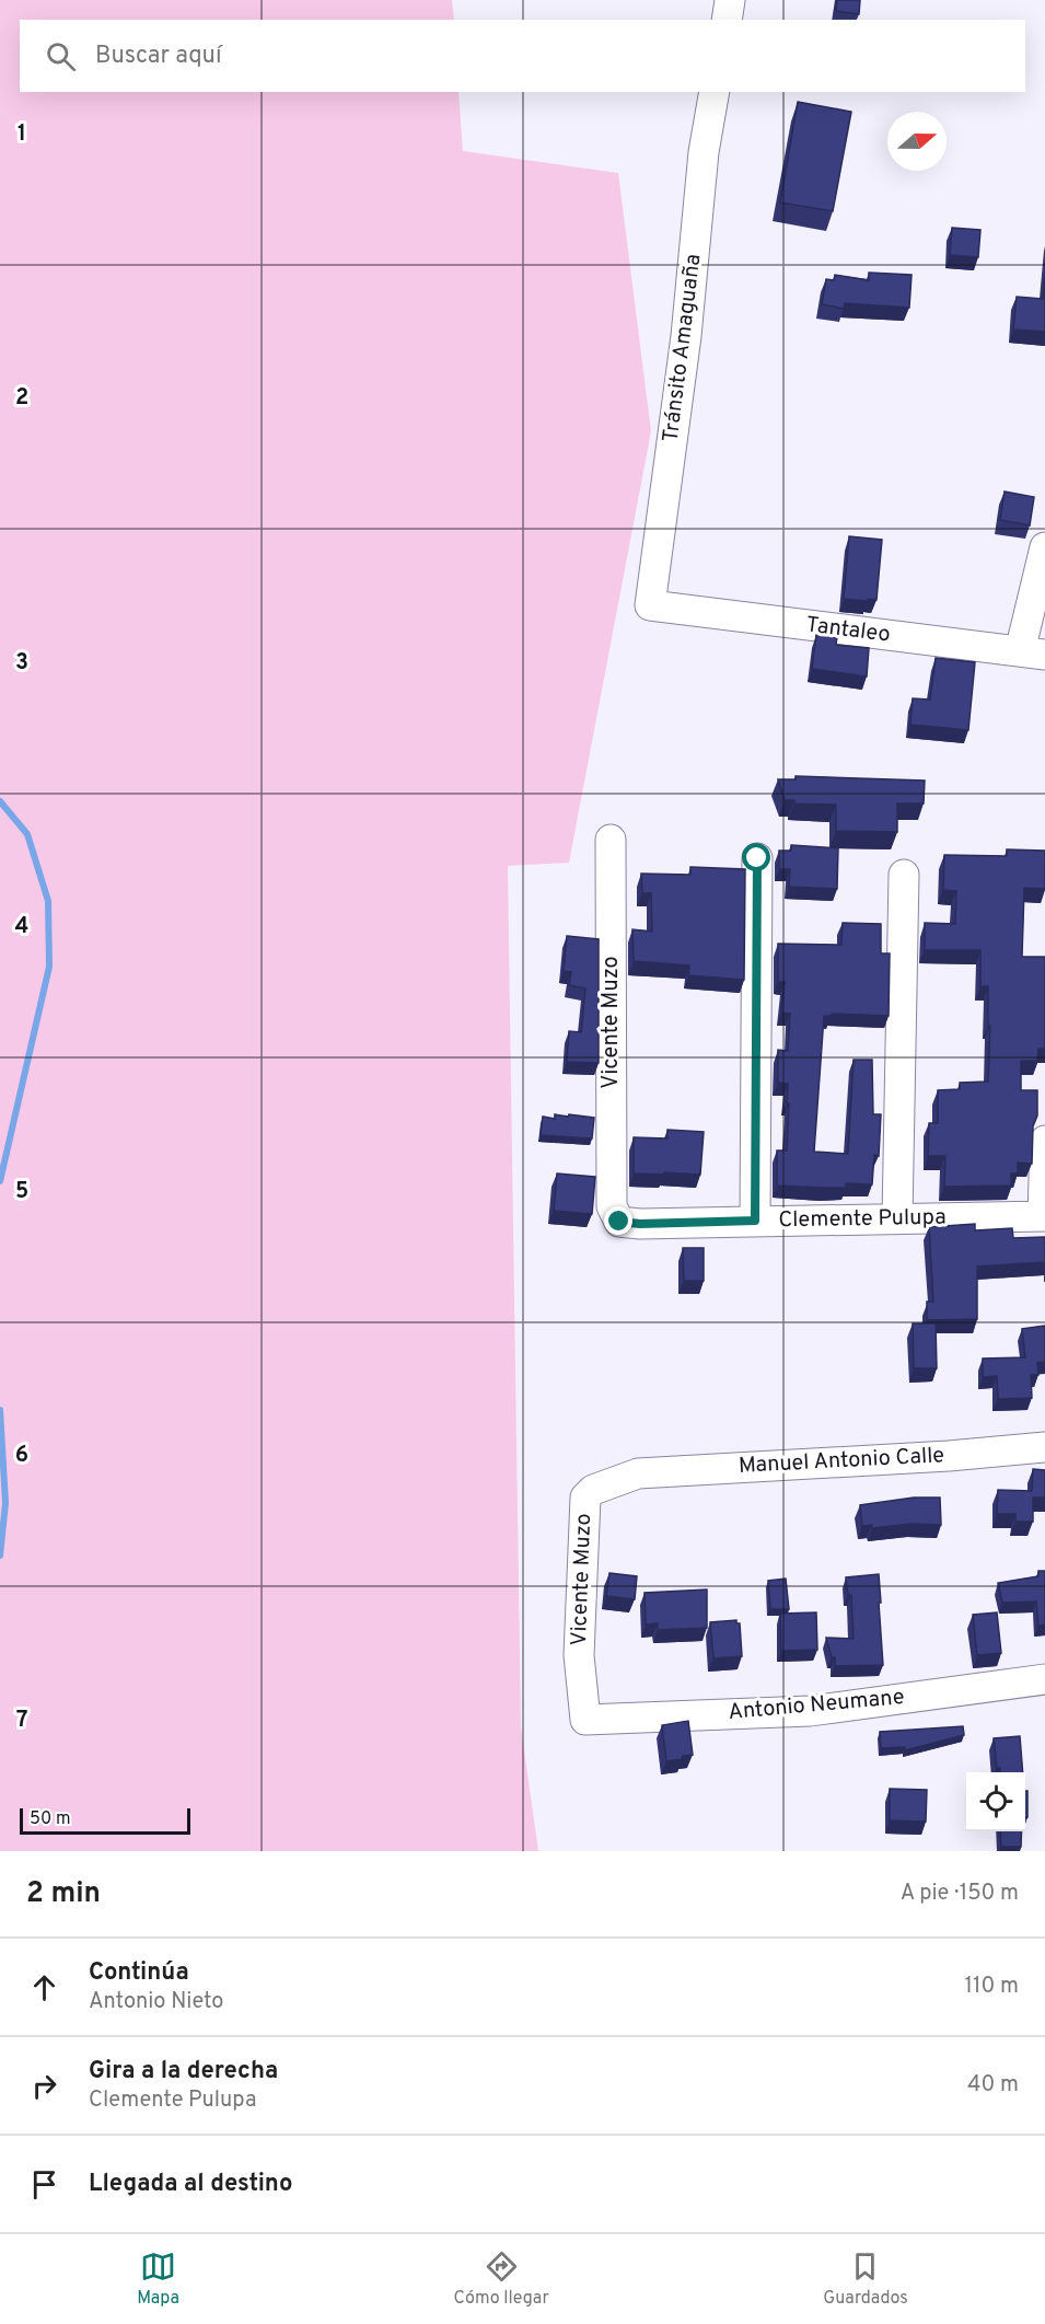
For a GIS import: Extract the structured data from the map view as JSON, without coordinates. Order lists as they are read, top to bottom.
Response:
{
  "streets": {
    "street": [
      "Tránsito Amaguaña",
      "Tantaleo",
      "Vicente Muzo",
      "Clemente Pulupa",
      "Manuel Antonio Calle",
      "Antonio Neumane"
    ]
  },
  "crossings": [
    ["Tránsito Amaguaña", "Tantaleo"],
    ["Vicente Muzo", "Clemente Pulupa"],
    ["Vicente Muzo", "Manuel Antonio Calle"],
    ["Vicente Muzo", "Antonio Neumane"]
  ],
  "scale_bar": "50 m",
  "north": "right",
  "page": {
    "search": "Buscar aquí",
    "scale": "50 m",
    "heading": ["2 min", "A pie · 150 m"],
    "list": [
      ["Continúa", "Antonio Nieto", "110 m"],
      ["Gira a la derecha", "Clemente Pulupa", "40 m"],
      "Llegada al destino"
    ],
    "nav": ["Mapa", "Cómo llegar", "Guardados"]
  },
  "grid": {
    "rows": [
      "1",
      "2",
      "3",
      "4",
      "5",
      "6",
      "7"
    ]
  }
}
